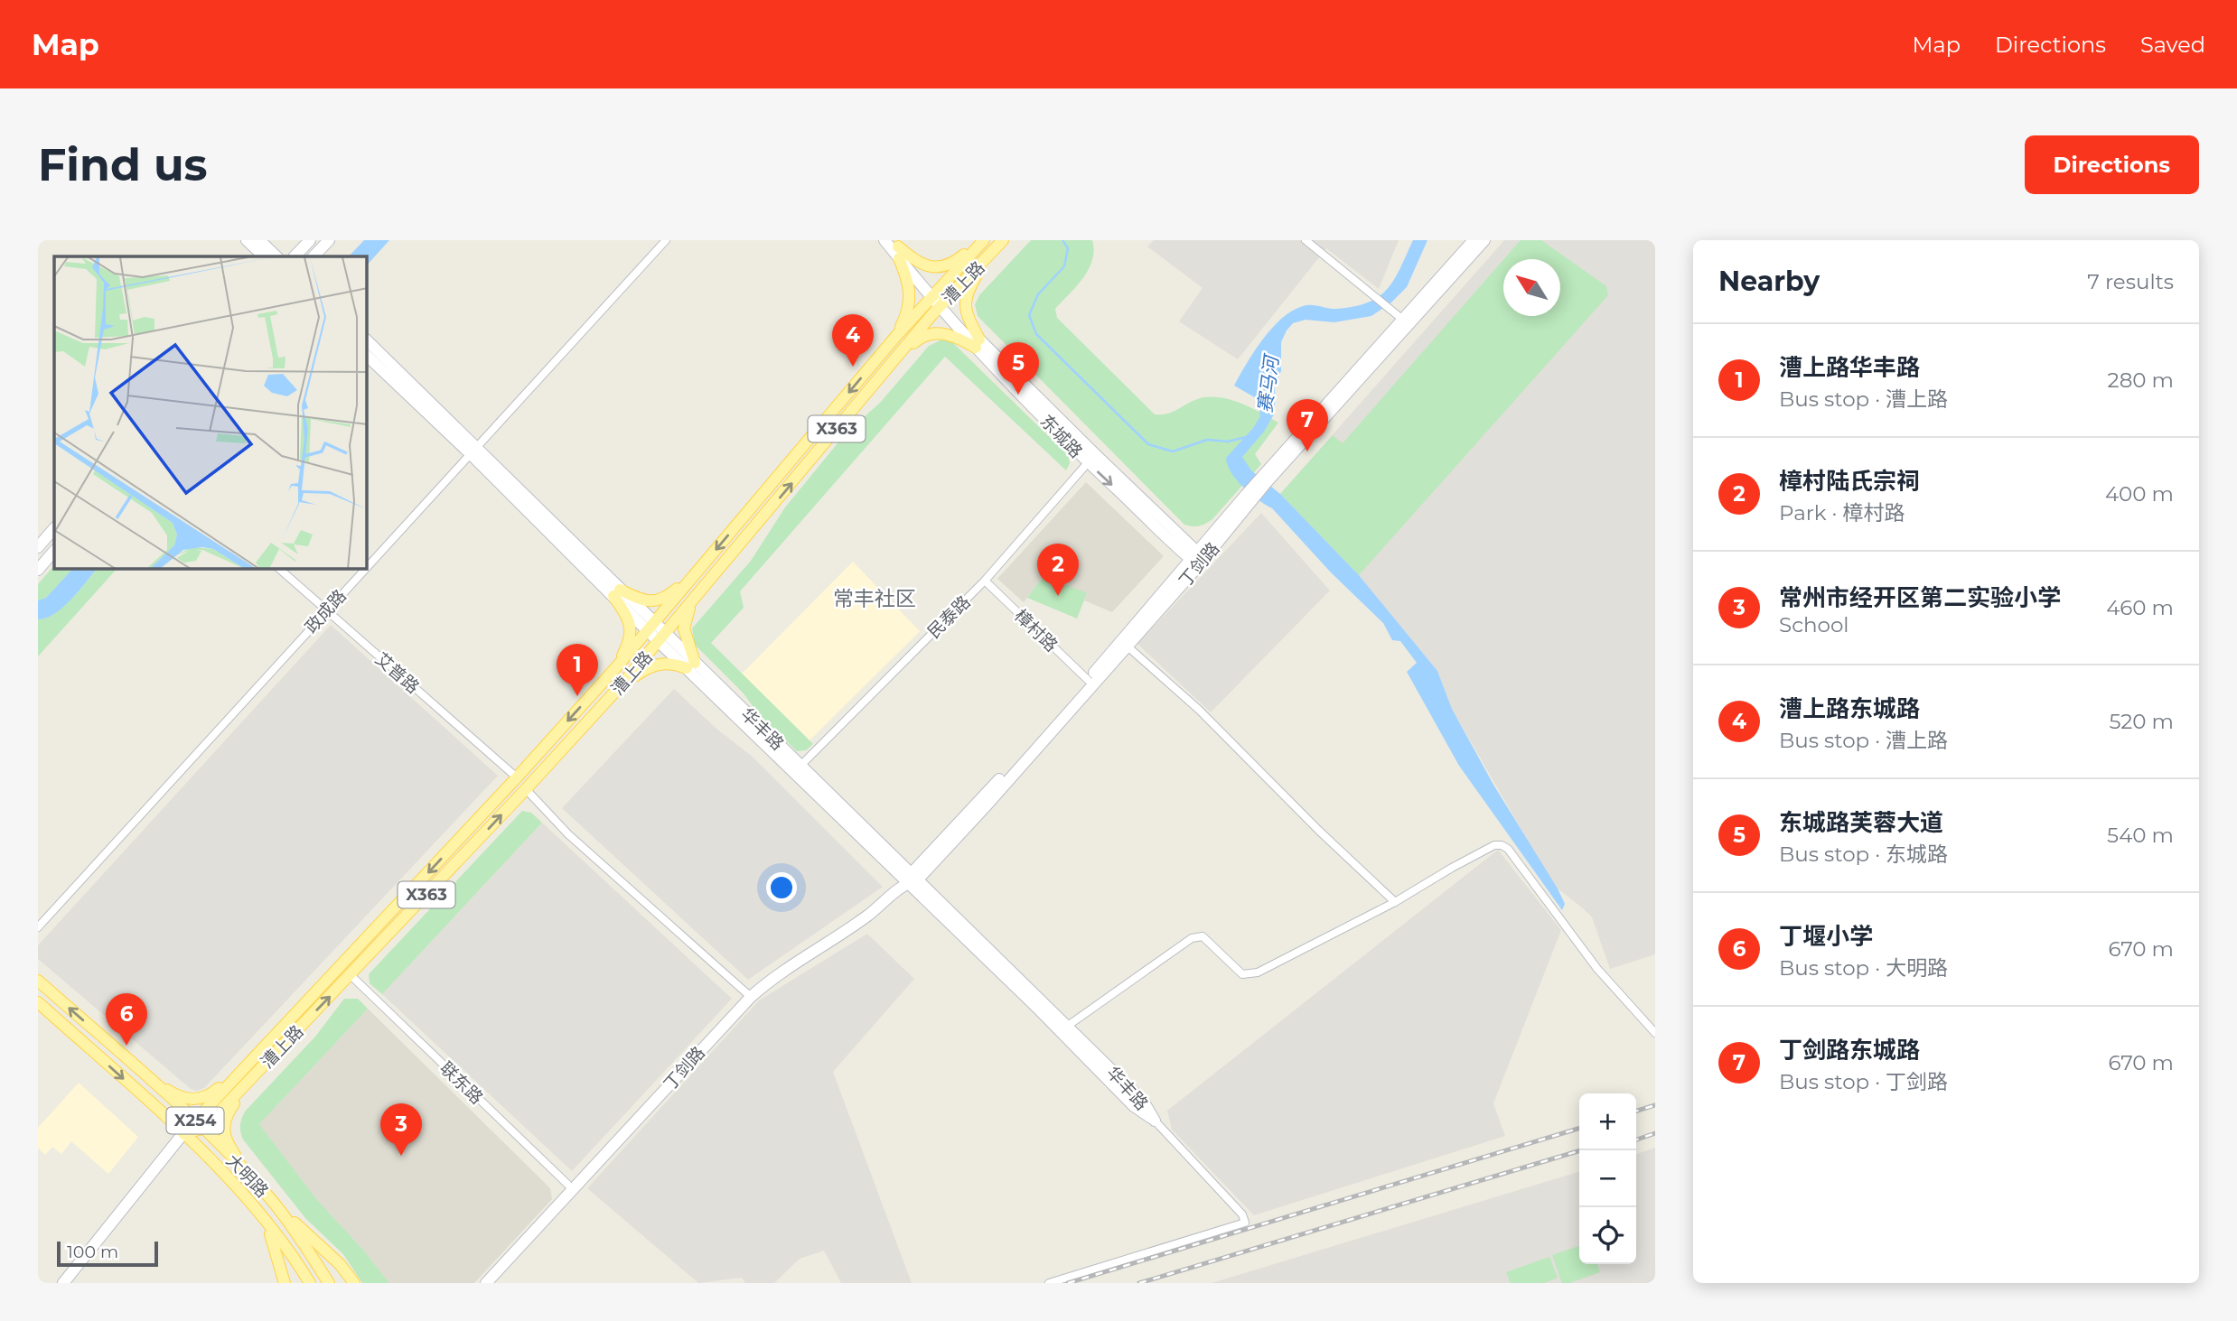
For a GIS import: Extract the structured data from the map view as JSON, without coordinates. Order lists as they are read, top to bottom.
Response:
{
  "streets": {
    "main road": [
      "漕上路",
      "X363",
      "X254",
      "大明路"
    ],
    "street": [
      "东城路",
      "丁剑路",
      "政成路",
      "民泰路",
      "樟村路",
      "艾普路",
      "华丰路",
      "联东路"
    ]
  },
  "crossings": [
    ["漕上路", "东城路"],
    ["漕上路", "艾普路"],
    ["漕上路", "华丰路"],
    ["漕上路", "联东路"],
    ["漕上路", "大明路"],
    ["东城路", "丁剑路"],
    ["东城路", "民泰路"],
    ["丁剑路", "樟村路"],
    ["丁剑路", "华丰路"],
    ["丁剑路", "联东路"],
    ["政成路", "艾普路"],
    ["政成路", "华丰路"],
    ["民泰路", "樟村路"],
    ["民泰路", "华丰路"]
  ],
  "districts": ["常丰社区"],
  "water": ["赛马河"],
  "scale_bar": "100 m",
  "north": "top left",
  "page": {
    "header": "Map",
    "nav": ["Map", "Directions", "Saved"],
    "buttons": "Directions",
    "title": "Find us",
    "heading": ["Nearby", "7 results"],
    "pins": [
      "4",
      "5",
      "7",
      "2",
      "1",
      "6",
      "3"
    ],
    "list": [
      {
        "mark": "1",
        "name": "漕上路华丰路",
        "note": "Bus stop · 漕上路",
        "value": "280 m"
      },
      {
        "mark": "2",
        "name": "樟村陆氏宗祠",
        "note": "Park · 樟村路",
        "value": "400 m"
      },
      {
        "mark": "3",
        "name": "常州市经开区第二实验小学",
        "note": "School",
        "value": "460 m"
      },
      {
        "mark": "4",
        "name": "漕上路东城路",
        "note": "Bus stop · 漕上路",
        "value": "520 m"
      },
      {
        "mark": "5",
        "name": "东城路芙蓉大道",
        "note": "Bus stop · 东城路",
        "value": "540 m"
      },
      {
        "mark": "6",
        "name": "丁堰小学",
        "note": "Bus stop · 大明路",
        "value": "670 m"
      },
      {
        "mark": "7",
        "name": "丁剑路东城路",
        "note": "Bus stop · 丁剑路",
        "value": "670 m"
      }
    ],
    "map_buttons": ["+", "−"],
    "scale": "100 m"
  }
}
